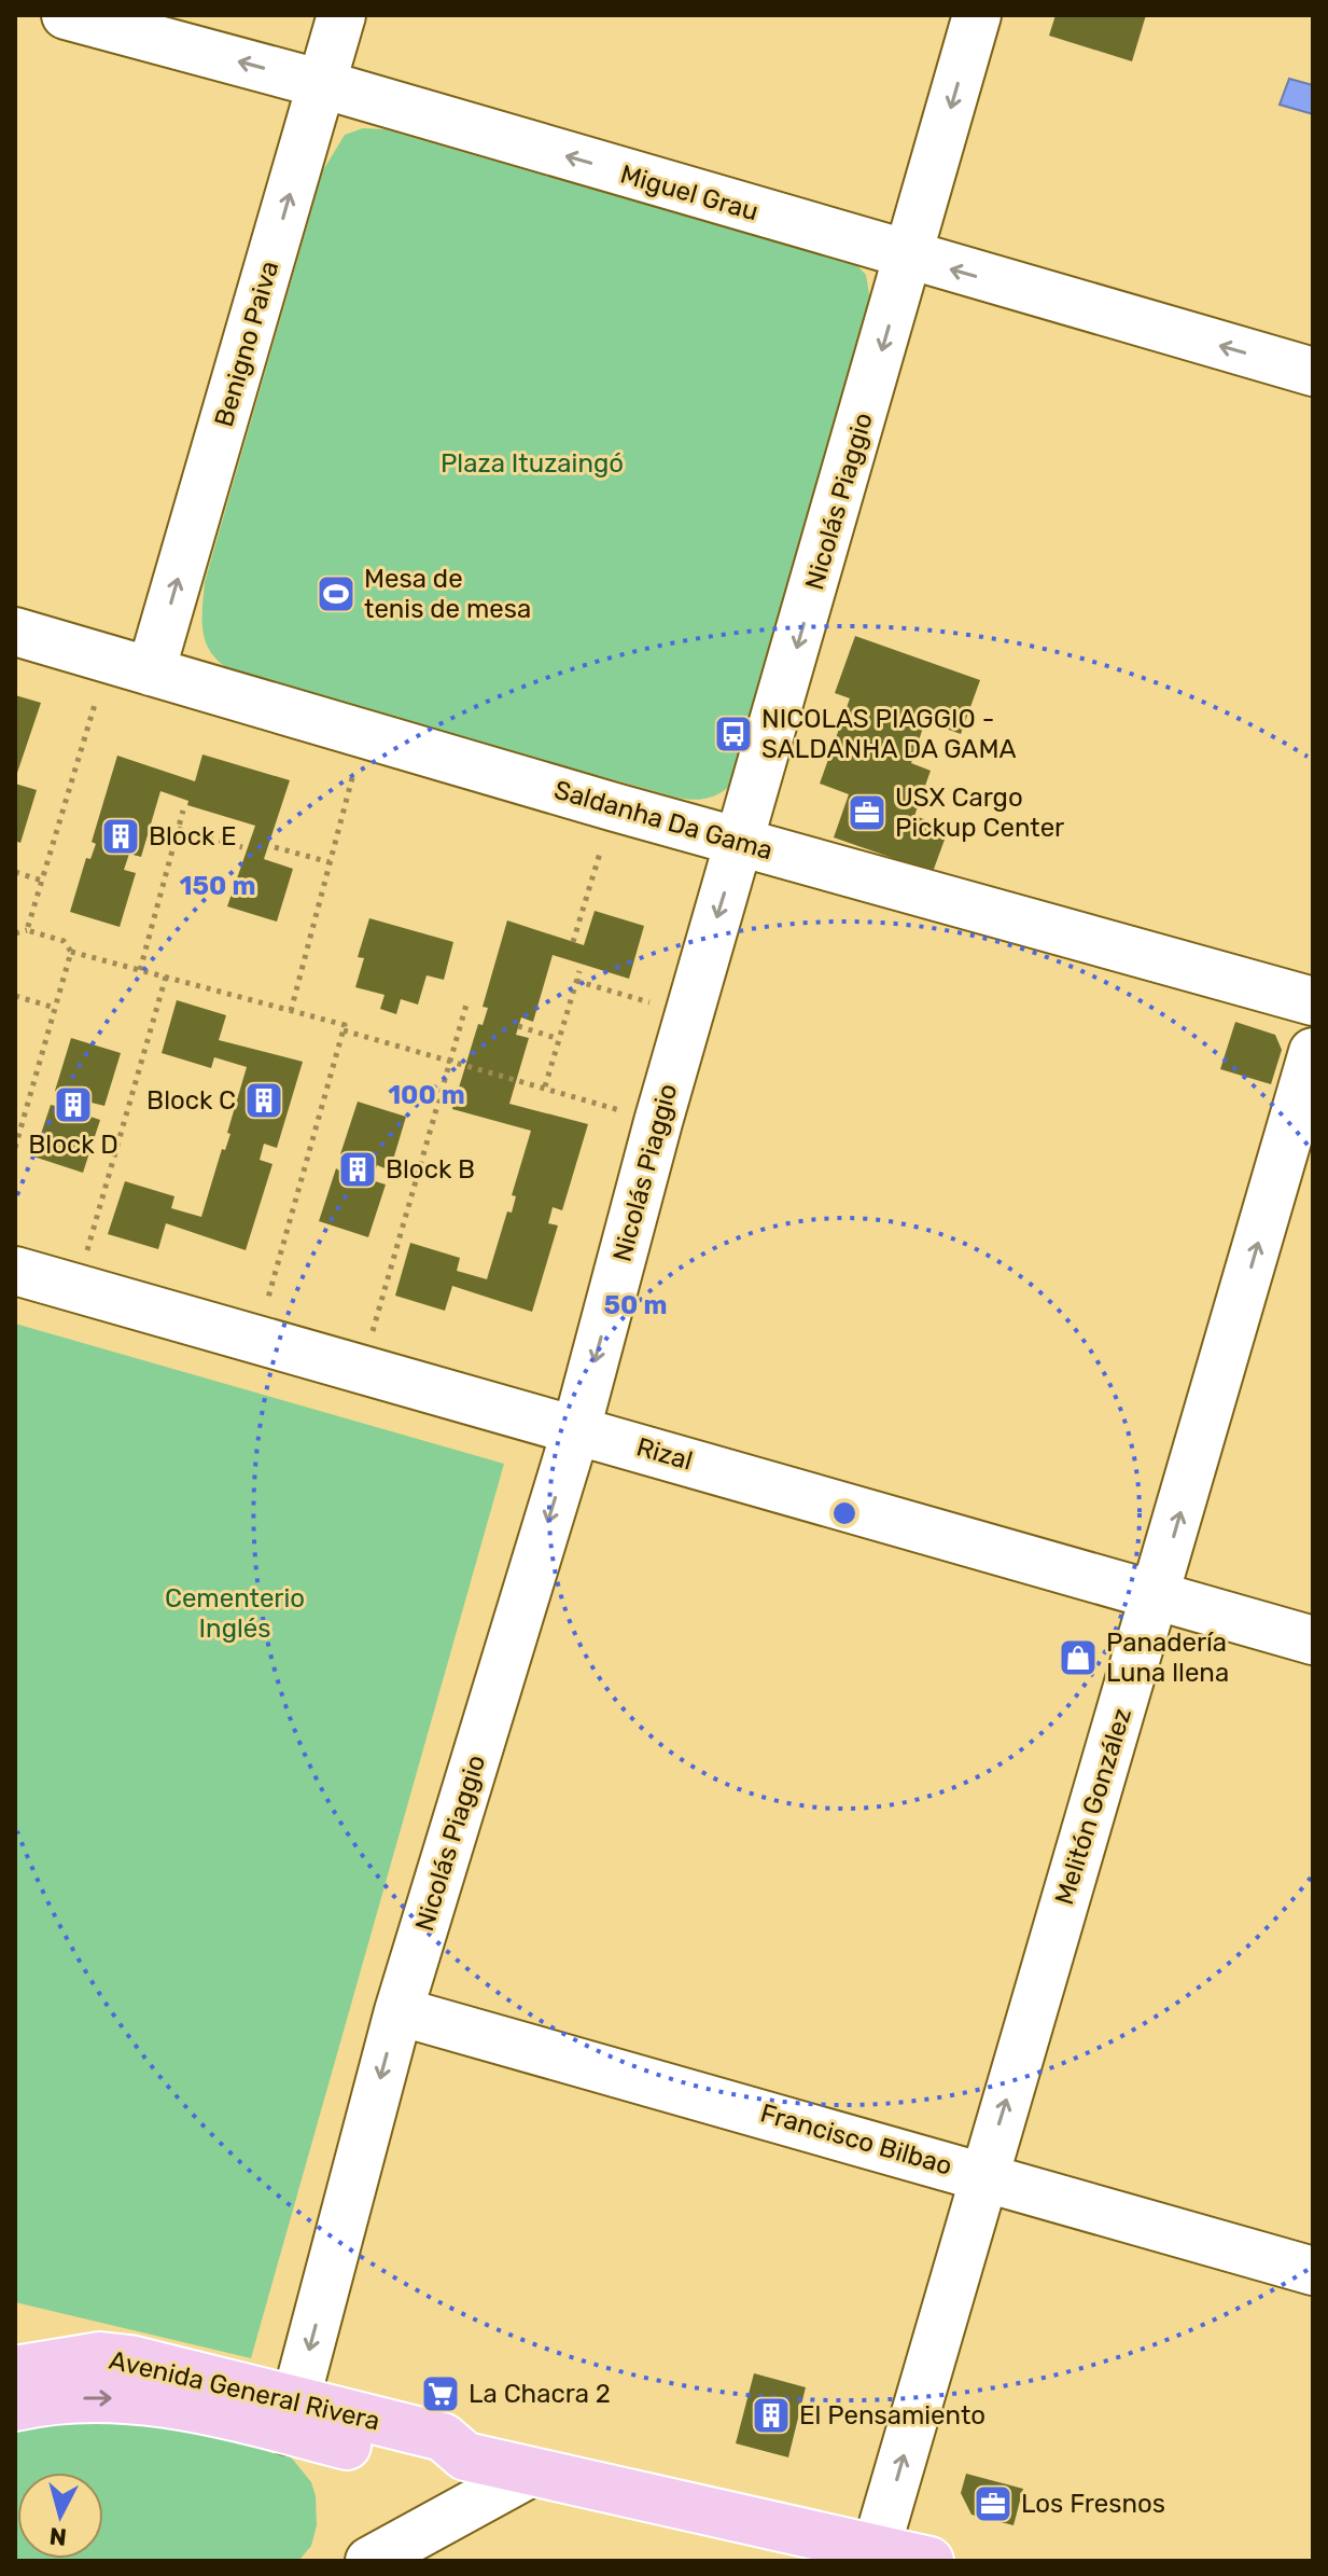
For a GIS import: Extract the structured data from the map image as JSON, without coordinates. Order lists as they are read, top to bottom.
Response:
{
  "streets": {
    "main road": ["Avenida General Rivera"],
    "street": [
      "Miguel Grau",
      "Benigno Paiva",
      "Nicolás Piaggio",
      "Saldanha Da Gama",
      "Rizal",
      "Melitón González",
      "Francisco Bilbao"
    ]
  },
  "crossings": [
    ["Miguel Grau", "Benigno Paiva"],
    ["Miguel Grau", "Nicolás Piaggio"],
    ["Benigno Paiva", "Saldanha Da Gama"],
    ["Nicolás Piaggio", "Saldanha Da Gama"],
    ["Nicolás Piaggio", "Rizal"],
    ["Nicolás Piaggio", "Francisco Bilbao"],
    ["Nicolás Piaggio", "Avenida General Rivera"],
    ["Rizal", "Melitón González"],
    ["Melitón González", "Francisco Bilbao"],
    ["Melitón González", "Avenida General Rivera"]
  ],
  "one_way": [
    "Miguel Grau",
    "Benigno Paiva",
    "Nicolás Piaggio",
    "Melitón González"
  ],
  "parks": ["Plaza Ituzaingó", "Cementerio Inglés"],
  "places": {
    "sports": ["Mesa de tenis de mesa"],
    "bus stop": ["NICOLAS PIAGGIO - SALDANHA DA GAMA"],
    "office": ["USX Cargo Pickup Center", "Los Fresnos"],
    "building": [
      "Block E",
      "Block C",
      "Block D",
      "Block B",
      "El Pensamiento"
    ],
    "shop": ["Panadería Luna llena"],
    "supermarket": ["La Chacra 2"]
  },
  "north": "bottom",
  "rings": ["150 m", "100 m", "50 m"]
}
